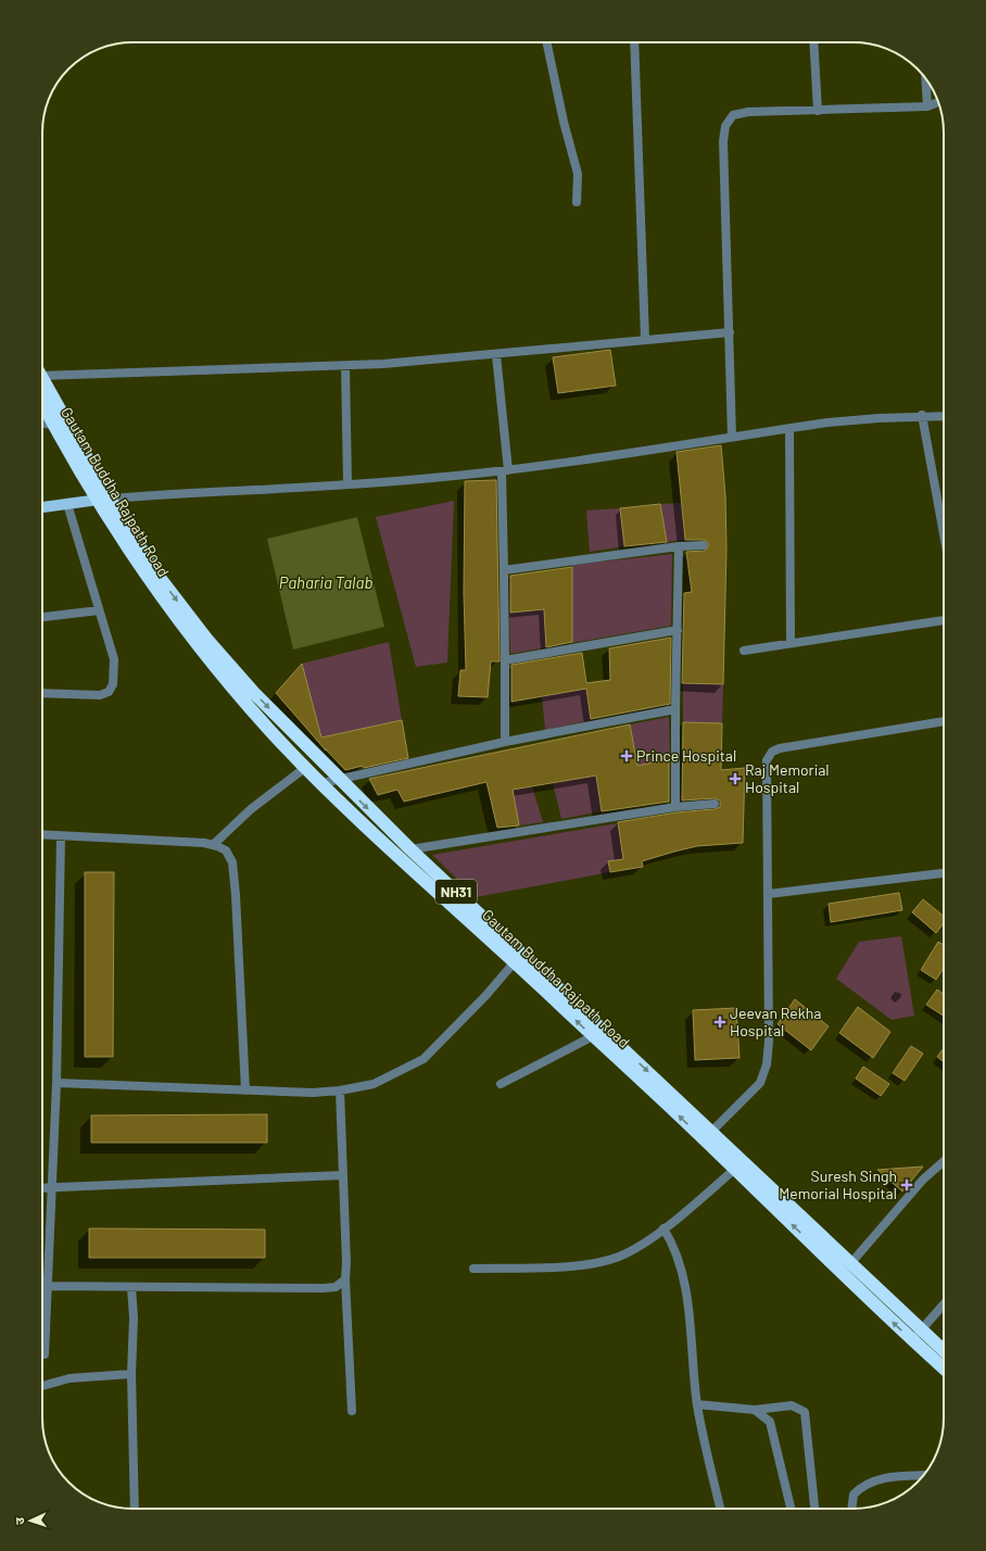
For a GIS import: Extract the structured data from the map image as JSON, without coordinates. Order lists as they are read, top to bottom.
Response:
{
  "streets": {
    "highway": ["Gautam Buddha Rajpath Road", "NH31"]
  },
  "crossings": [
    ["Gautam Buddha Rajpath Road", "NH31"]
  ],
  "water": ["Paharia Talab"],
  "places": {
    "health": [
      "Prince Hospital",
      "Raj Memorial Hospital",
      "Jeevan Rekha Hospital",
      "Suresh Singh Memorial Hospital"
    ]
  },
  "north": "left"
}
